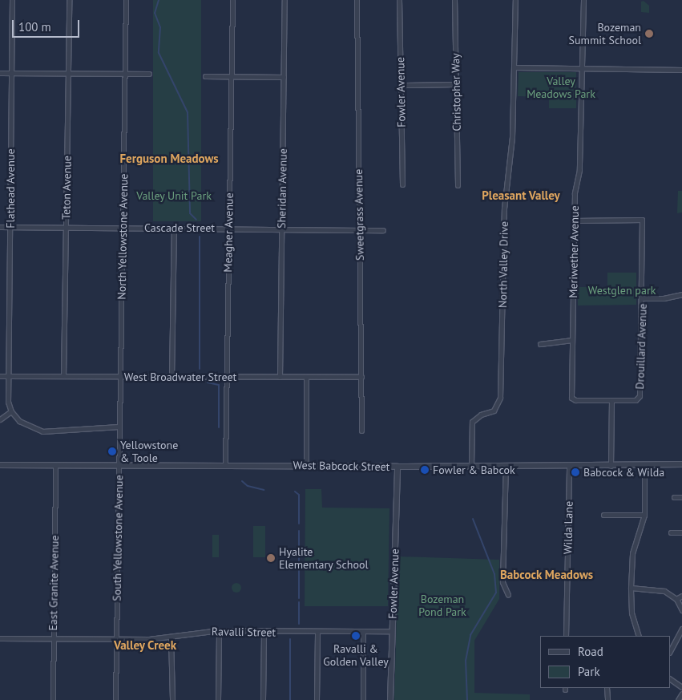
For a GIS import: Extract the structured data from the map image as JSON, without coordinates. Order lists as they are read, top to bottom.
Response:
{
  "streets": {
    "street": [
      "Fowler Avenue",
      "Christopher Way",
      "Teton Avenue",
      "Flathead Avenue",
      "Sheridan Avenue",
      "Sweetgrass Avenue",
      "Cascade Street",
      "Meagher Avenue",
      "North Yellowstone Avenue",
      "Meriwether Avenue",
      "North Valley Drive",
      "Drouillard Avenue",
      "West Broadwater Street",
      "West Babcock Street",
      "Wilda Lane",
      "South Yellowstone Avenue",
      "East Granite Avenue",
      "Ravalli Street"
    ]
  },
  "crossings": [
    ["Fowler Avenue", "West Babcock Street"],
    ["Fowler Avenue", "Ravalli Street"],
    ["Teton Avenue", "Cascade Street"],
    ["Teton Avenue", "West Broadwater Street"],
    ["Flathead Avenue", "Cascade Street"],
    ["Flathead Avenue", "West Broadwater Street"],
    ["Sheridan Avenue", "Cascade Street"],
    ["Sheridan Avenue", "West Broadwater Street"],
    ["Sweetgrass Avenue", "Cascade Street"],
    ["Sweetgrass Avenue", "West Broadwater Street"],
    ["Cascade Street", "Meagher Avenue"],
    ["Cascade Street", "North Yellowstone Avenue"],
    ["Meagher Avenue", "West Broadwater Street"],
    ["Meagher Avenue", "West Babcock Street"],
    ["North Yellowstone Avenue", "West Broadwater Street"],
    ["North Yellowstone Avenue", "South Yellowstone Avenue"],
    ["Meriwether Avenue", "Drouillard Avenue"],
    ["North Valley Drive", "West Babcock Street"],
    ["West Broadwater Street", "South Yellowstone Avenue"],
    ["West Babcock Street", "Wilda Lane"],
    ["West Babcock Street", "South Yellowstone Avenue"],
    ["West Babcock Street", "East Granite Avenue"],
    ["South Yellowstone Avenue", "Ravalli Street"],
    ["East Granite Avenue", "Ravalli Street"]
  ],
  "districts": [
    "Ferguson Meadows",
    "Pleasant Valley",
    "Babcock Meadows",
    "Valley Creek"
  ],
  "parks": [
    "Valley Meadows Park",
    "Valley Unit Park",
    "Westglen park",
    "Bozeman Pond Park"
  ],
  "places": [
    "Bozeman Summit School",
    "Yellowstone & Toole",
    "Fowler & Babcok",
    "Babcock & Wilda",
    "Hyalite Elementary School",
    "Ravalli & Golden Valley"
  ],
  "legend": ["Road", "Park"],
  "scale_bar": "100 m"
}
